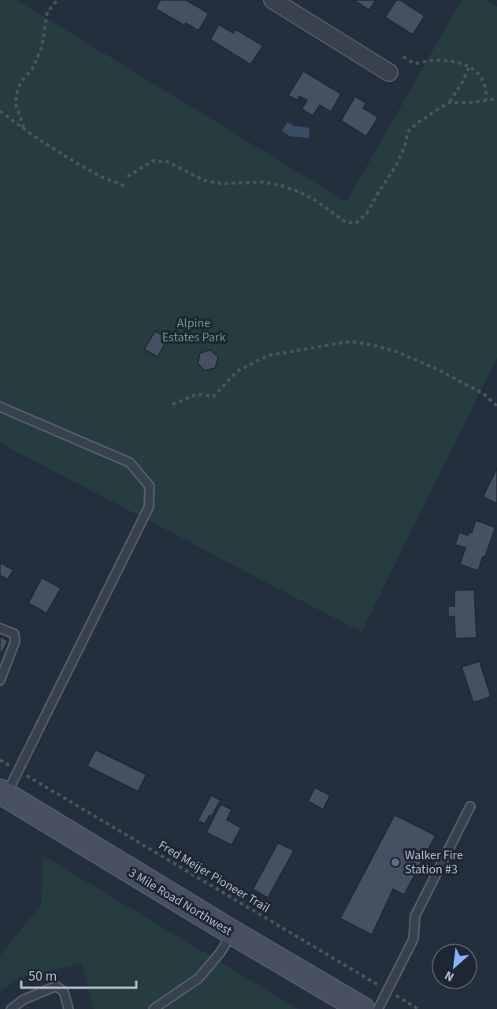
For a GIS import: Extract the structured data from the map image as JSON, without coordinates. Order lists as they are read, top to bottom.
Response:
{
  "streets": {
    "main road": ["3 Mile Road Northwest"],
    "path": ["Fred Meijer Pioneer Trail"]
  },
  "parks": ["Alpine Estates Park"],
  "places": ["Walker Fire Station #3"],
  "scale_bar": "50 m",
  "north": "bottom left"
}
